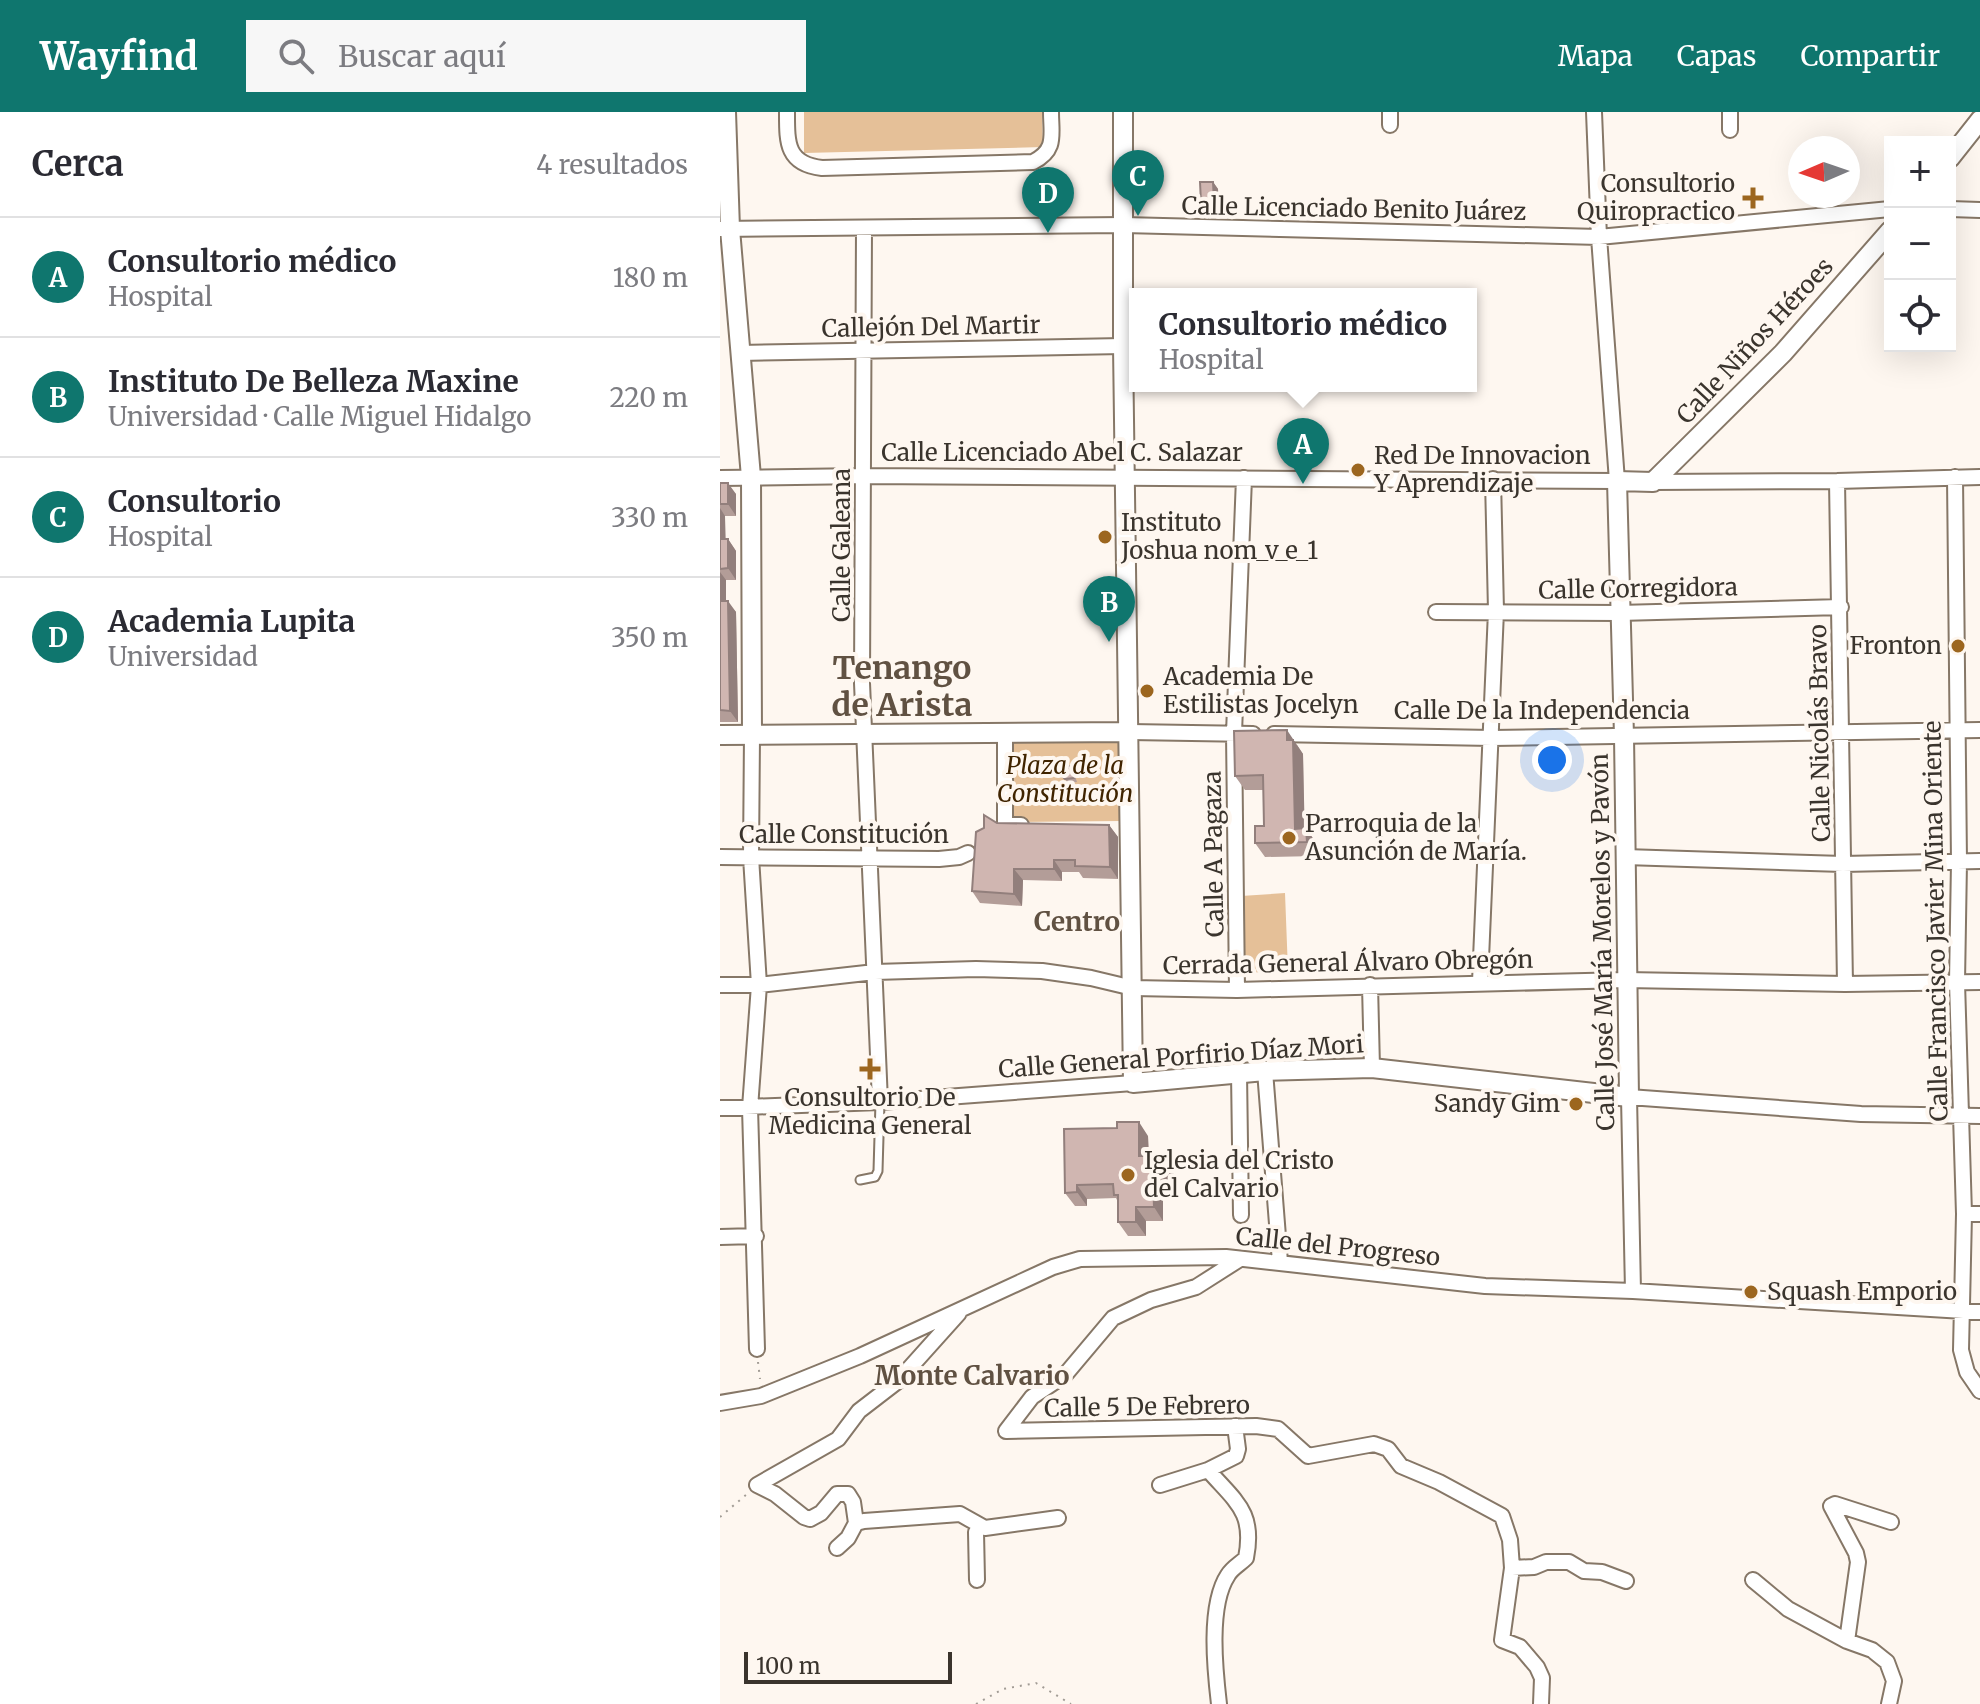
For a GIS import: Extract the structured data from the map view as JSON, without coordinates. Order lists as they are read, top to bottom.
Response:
{
  "streets": {
    "street": [
      "Calle Licenciado Benito Juárez",
      "Callejón Del Martir",
      "Calle Niños Héroes",
      "Calle Licenciado Abel C. Salazar",
      "Calle Galeana",
      "Calle Corregidora",
      "Calle De la Independencia",
      "Calle Nicolás Bravo",
      "Calle Constitución",
      "Calle A Pagaza",
      "Calle Francisco Javier Mina Oriente",
      "Calle José María Morelos y Pavón",
      "Cerrada General Álvaro Obregón",
      "Calle General Porfirio Díaz Mori",
      "Calle del Progreso",
      "Calle 5 De Febrero"
    ]
  },
  "crossings": [
    ["Calle Licenciado Benito Juárez", "Calle Galeana"],
    ["Calle Licenciado Benito Juárez", "Calle José María Morelos y Pavón"],
    ["Callejón Del Martir", "Calle Galeana"],
    ["Calle Niños Héroes", "Calle Licenciado Abel C. Salazar"],
    ["Calle Licenciado Abel C. Salazar", "Calle Galeana"],
    ["Calle Licenciado Abel C. Salazar", "Calle Nicolás Bravo"],
    ["Calle Licenciado Abel C. Salazar", "Calle A Pagaza"],
    ["Calle Licenciado Abel C. Salazar", "Calle Francisco Javier Mina Oriente"],
    ["Calle Licenciado Abel C. Salazar", "Calle José María Morelos y Pavón"],
    ["Calle Galeana", "Calle De la Independencia"],
    ["Calle Galeana", "Calle Constitución"],
    ["Calle Galeana", "Cerrada General Álvaro Obregón"],
    ["Calle Galeana", "Calle General Porfirio Díaz Mori"],
    ["Calle Corregidora", "Calle Nicolás Bravo"],
    ["Calle Corregidora", "Calle José María Morelos y Pavón"],
    ["Calle De la Independencia", "Calle Nicolás Bravo"],
    ["Calle De la Independencia", "Calle A Pagaza"],
    ["Calle De la Independencia", "Calle Francisco Javier Mina Oriente"],
    ["Calle De la Independencia", "Calle José María Morelos y Pavón"],
    ["Calle Nicolás Bravo", "Cerrada General Álvaro Obregón"],
    ["Calle A Pagaza", "Cerrada General Álvaro Obregón"],
    ["Calle Francisco Javier Mina Oriente", "Cerrada General Álvaro Obregón"],
    ["Calle Francisco Javier Mina Oriente", "Calle General Porfirio Díaz Mori"],
    ["Calle Francisco Javier Mina Oriente", "Calle del Progreso"],
    ["Calle José María Morelos y Pavón", "Cerrada General Álvaro Obregón"],
    ["Calle José María Morelos y Pavón", "Calle General Porfirio Díaz Mori"],
    ["Calle José María Morelos y Pavón", "Calle del Progreso"],
    ["Calle del Progreso", "Calle 5 De Febrero"]
  ],
  "districts": ["Tenango de Arista", "Centro", "Monte Calvario"],
  "parks": ["Plaza de la Constitución"],
  "places": {
    "health": ["Consultorio Quiropractico", "Consultorio De Medicina General"],
    "other": [
      "Red De Innovacion Y Aprendizaje",
      "Instituto Joshua nom_v_e_1",
      "Fronton",
      "Academia De Estilistas Jocelyn",
      "Parroquia de la Asunción de María.",
      "Sandy Gim",
      "Iglesia del Cristo del Calvario",
      "Squash Emporio"
    ]
  },
  "scale_bar": "100 m",
  "north": "left",
  "page": {
    "header": "Wayfind",
    "search": "Buscar aquí",
    "nav": ["Mapa", "Capas", "Compartir"],
    "heading": ["Cerca", "4 resultados"],
    "map_buttons": ["+", "−"],
    "pins": [
      "C",
      "D",
      "A",
      "B"
    ],
    "list": [
      {
        "mark": "A",
        "name": "Consultorio médico",
        "note": "Hospital",
        "value": "180 m"
      },
      {
        "mark": "B",
        "name": "Instituto De Belleza Maxine",
        "note": "Universidad · Calle Miguel Hidalgo",
        "value": "220 m"
      },
      {
        "mark": "C",
        "name": "Consultorio",
        "note": "Hospital",
        "value": "330 m"
      },
      {
        "mark": "D",
        "name": "Academia Lupita",
        "note": "Universidad",
        "value": "350 m"
      }
    ],
    "popup": ["Consultorio médico", "Hospital"],
    "scale": "100 m"
  }
}
